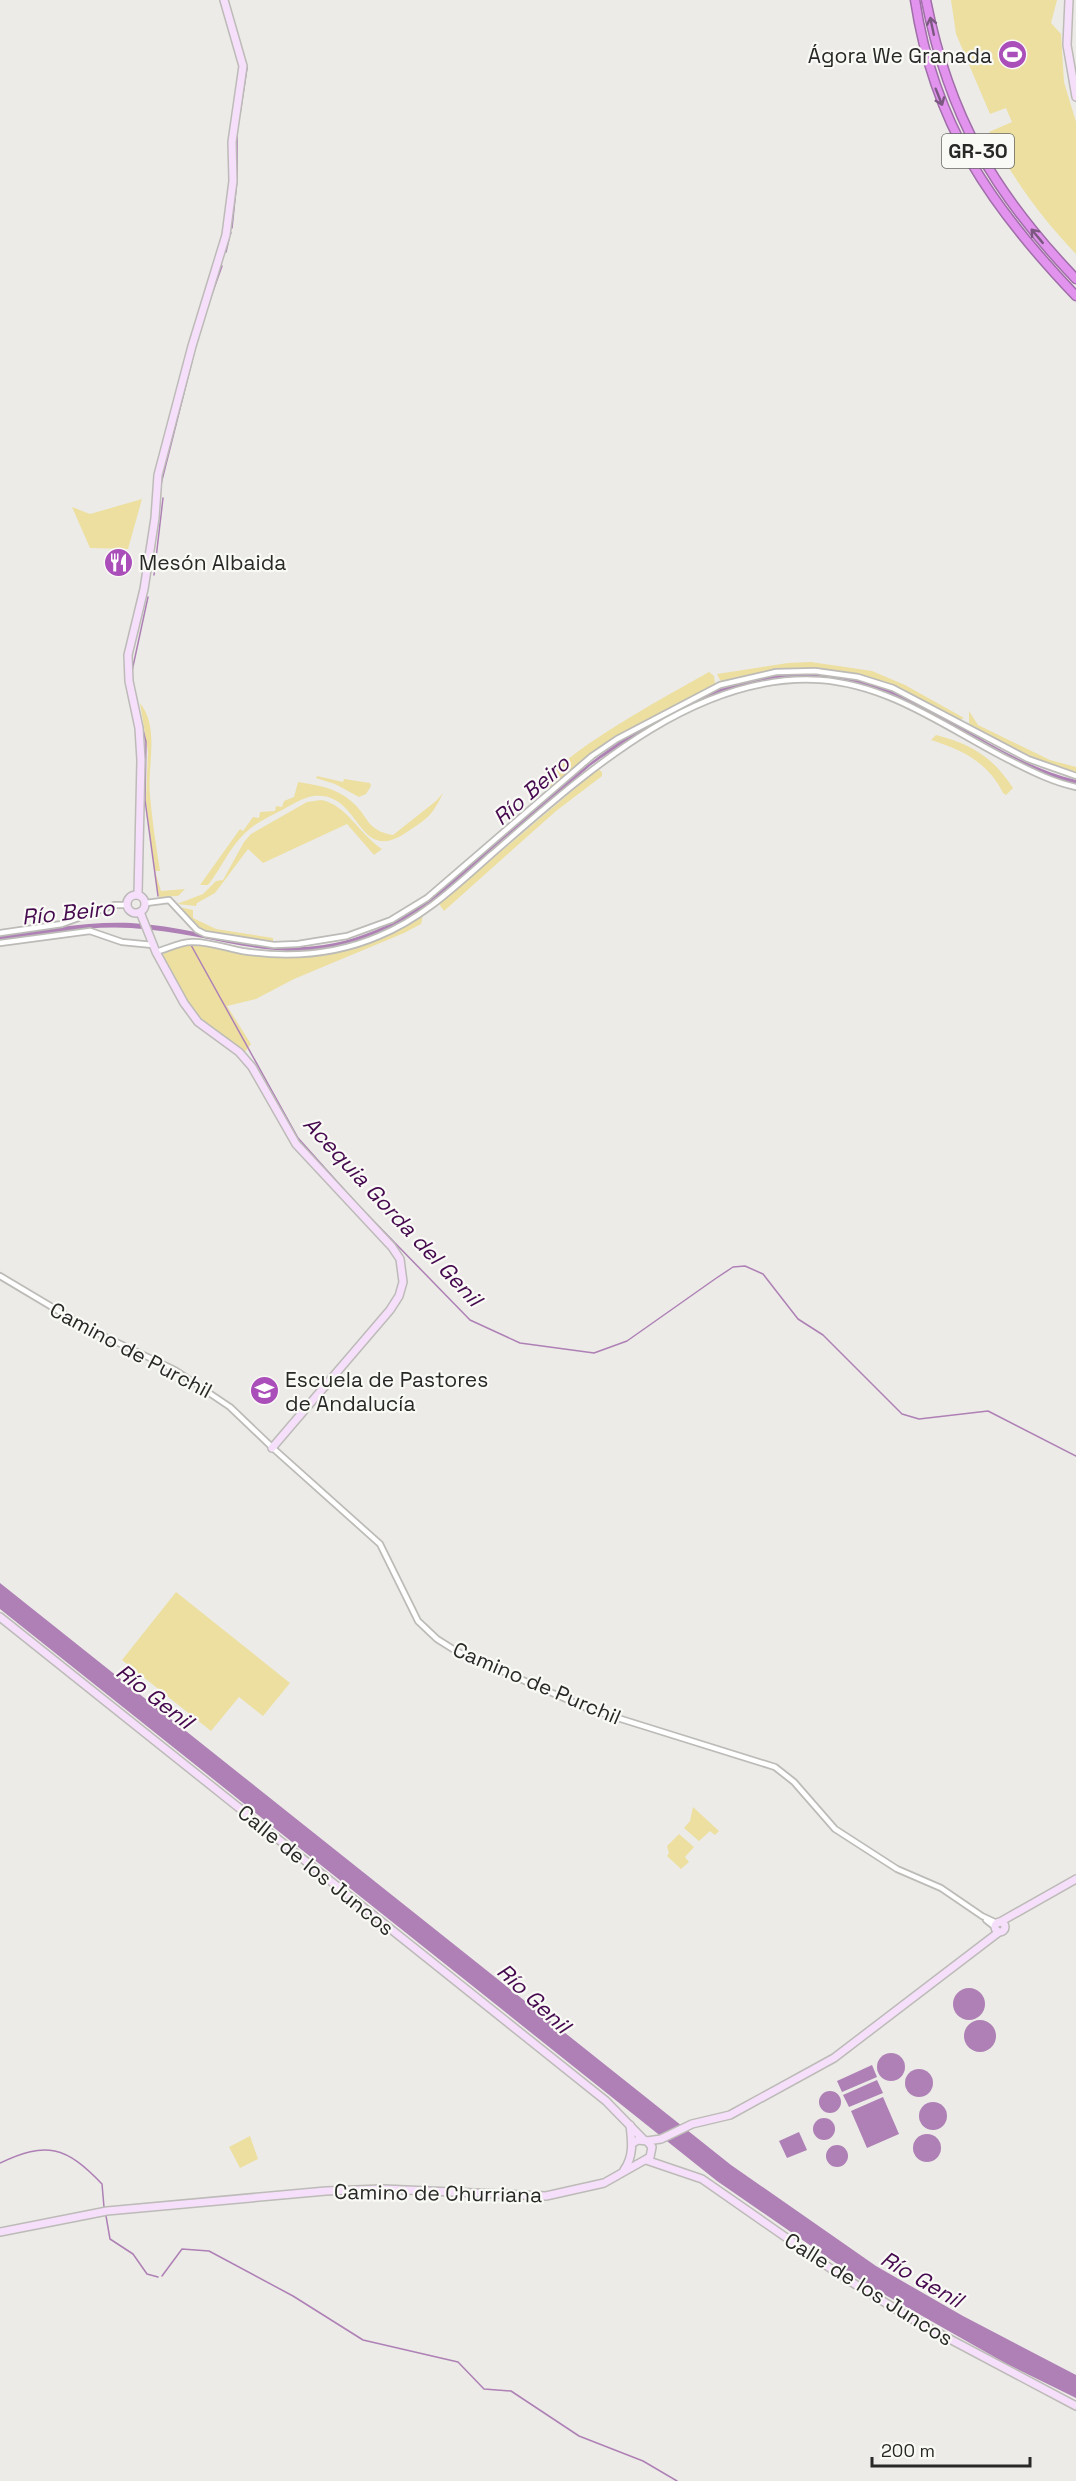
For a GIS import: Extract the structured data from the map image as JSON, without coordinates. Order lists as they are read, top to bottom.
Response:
{
  "streets": {
    "highway": ["GR-30"],
    "street": ["Camino de Purchil", "Calle de los Juncos", "Camino de Churriana"]
  },
  "crossings": [
    ["Camino de Purchil", "Camino de Churriana"],
    ["Calle de los Juncos", "Camino de Churriana"]
  ],
  "water": ["Río Beiro", "Acequia Gorda del Genil", "Río Genil"],
  "places": {
    "sports": ["Ágora We Granada"],
    "restaurant": ["Mesón Albaida"],
    "school or university": ["Escuela de Pastores de Andalucía"]
  },
  "scale_bar": "200 m"
}
